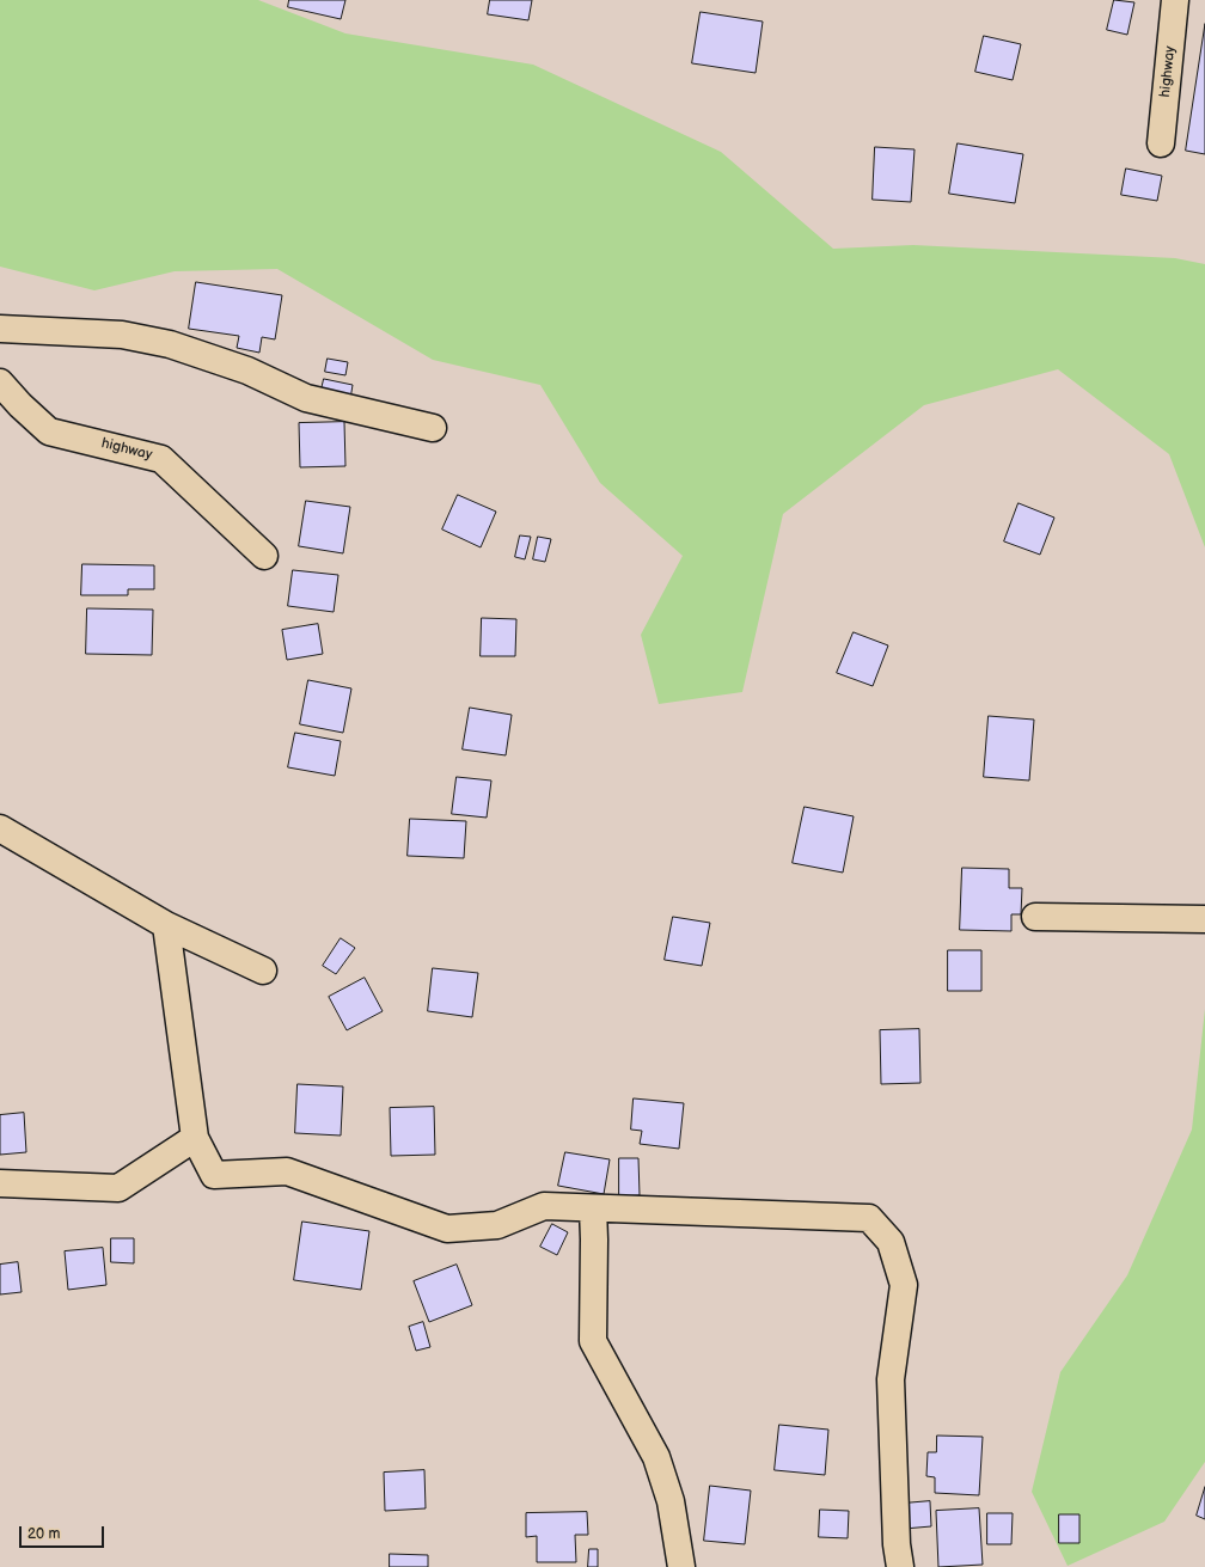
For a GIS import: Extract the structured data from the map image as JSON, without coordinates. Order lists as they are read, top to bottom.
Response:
{
  "streets": {
    "street": ["highway"]
  },
  "scale_bar": "20 m"
}
